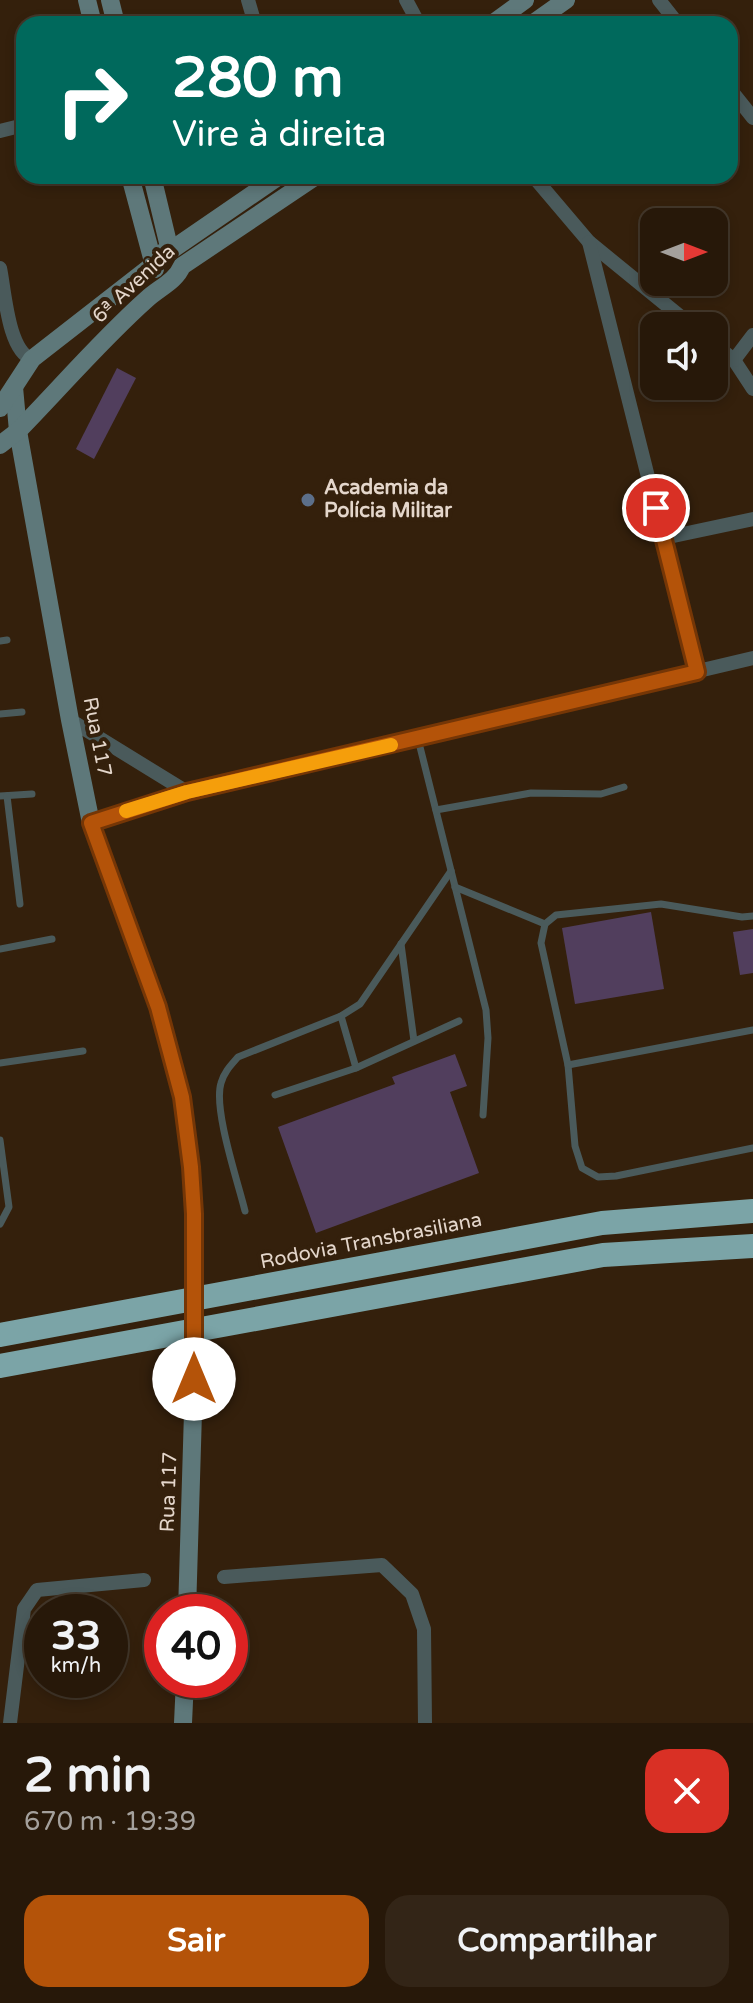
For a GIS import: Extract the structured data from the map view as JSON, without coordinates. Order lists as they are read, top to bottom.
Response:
{
  "streets": {
    "highway": ["Rodovia Transbrasiliana"],
    "street": ["6ª Avenida", "Rua 117"]
  },
  "crossings": [
    ["6ª Avenida", "Rua 117"]
  ],
  "places": ["Academia da Polícia Militar"],
  "north": "right",
  "page": {
    "turn": ["280 m", "Vire à direita"],
    "speed": "33 km/h",
    "limit": "40",
    "heading": ["2 min", "670 m · 19:39"],
    "buttons": ["Sair", "Compartilhar"]
  }
}
